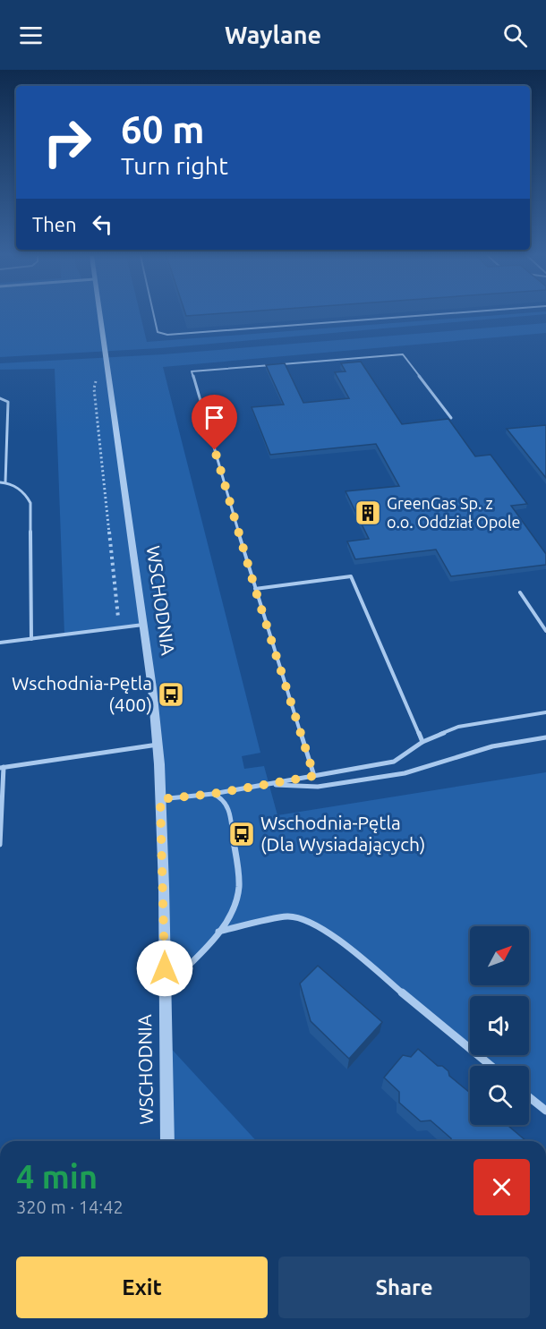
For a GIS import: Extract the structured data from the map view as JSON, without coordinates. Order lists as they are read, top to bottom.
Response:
{
  "streets": {
    "street": ["WSCHODNIA"]
  },
  "places": {
    "building": ["GreenGas Sp. z o.o. Oddział Opole"],
    "bus stop": ["Wschodnia-Pętla (400)", "Wschodnia-Pętla (Dla Wysiadających)"]
  },
  "north": "top right",
  "page": {
    "header": "Waylane",
    "turn": ["60 m", "Turn right"],
    "then": "Then",
    "heading": ["4 min", "320 m · 14:42"],
    "buttons": ["Exit", "Share"]
  }
}
